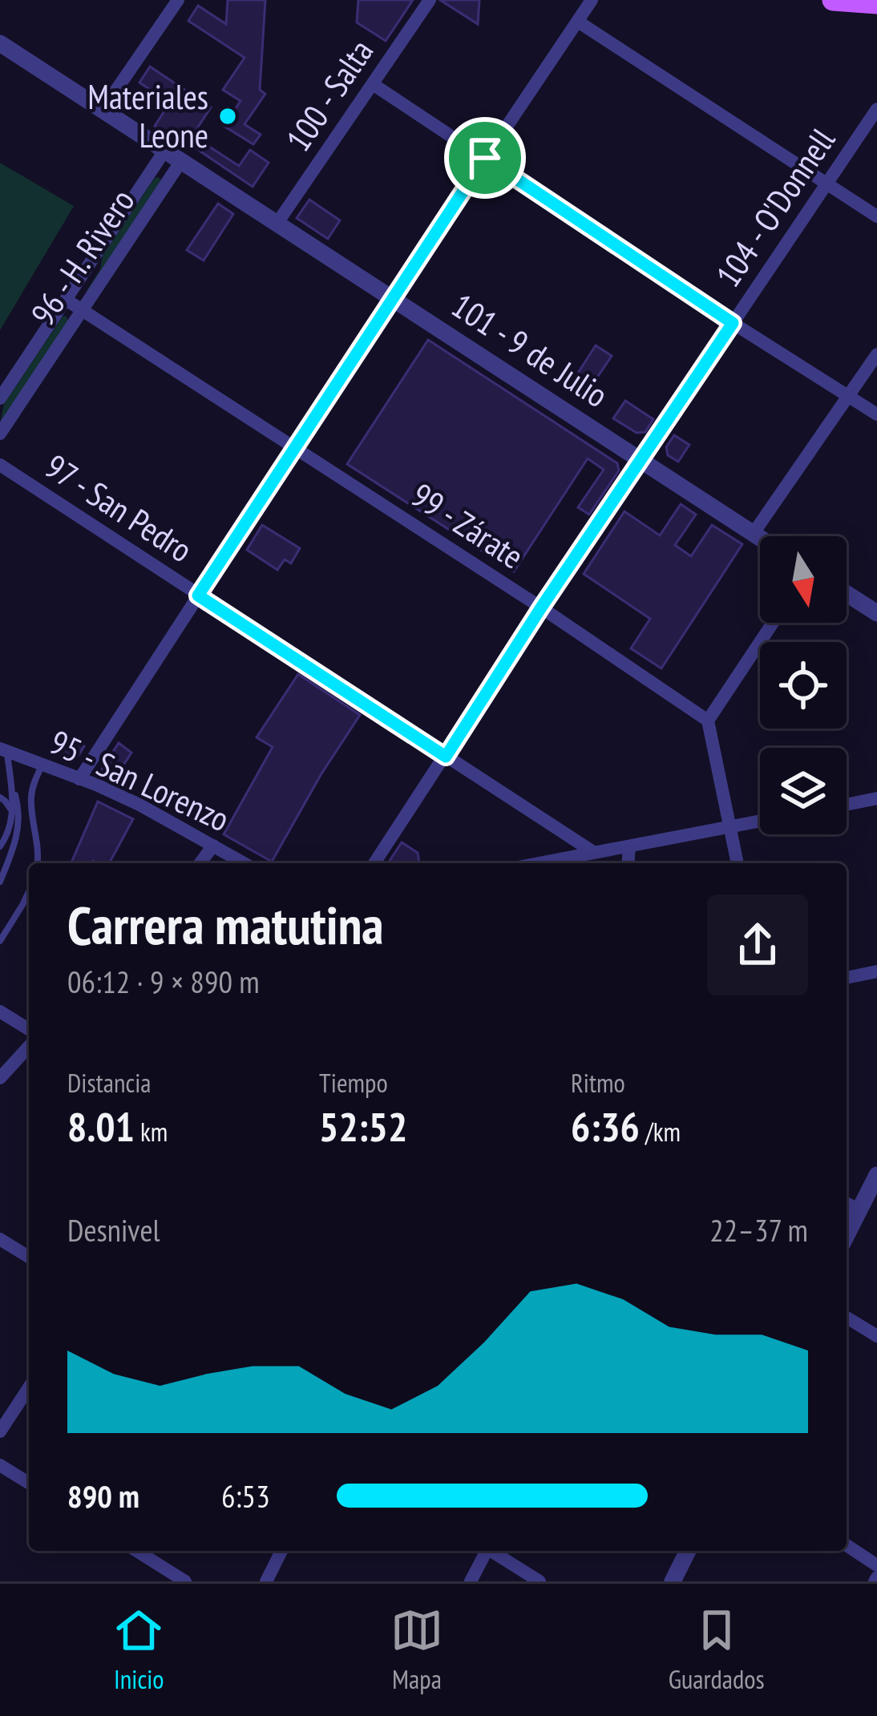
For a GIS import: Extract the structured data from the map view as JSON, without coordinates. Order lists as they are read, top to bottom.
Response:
{
  "streets": {
    "street": [
      "100 - Salta",
      "104 - O'Donnell",
      "96 - H. Rivero",
      "101 - 9 de Julio",
      "97 - San Pedro",
      "99 - Zárate",
      "95 - San Lorenzo"
    ]
  },
  "crossings": [
    ["100 - Salta", "101 - 9 de Julio"],
    ["104 - O'Donnell", "101 - 9 de Julio"],
    ["104 - O'Donnell", "97 - San Pedro"],
    ["104 - O'Donnell", "99 - Zárate"],
    ["96 - H. Rivero", "101 - 9 de Julio"],
    ["96 - H. Rivero", "99 - Zárate"]
  ],
  "places": ["Materiales Leone"],
  "north": "bottom",
  "page": {
    "heading": ["Carrera matutina", "06:12 · 9 × 890 m"],
    "stats": [
      ["Distancia", "8.01 km"],
      ["Tiempo", "52:52"],
      ["Ritmo", "6:36 /km"]
    ],
    "chart": ["Desnivel", "22–37 m"],
    "list": [
      {
        "name": "890 m",
        "note": "6:53"
      }
    ],
    "tabs": ["Inicio", "Mapa", "Guardados"]
  }
}
